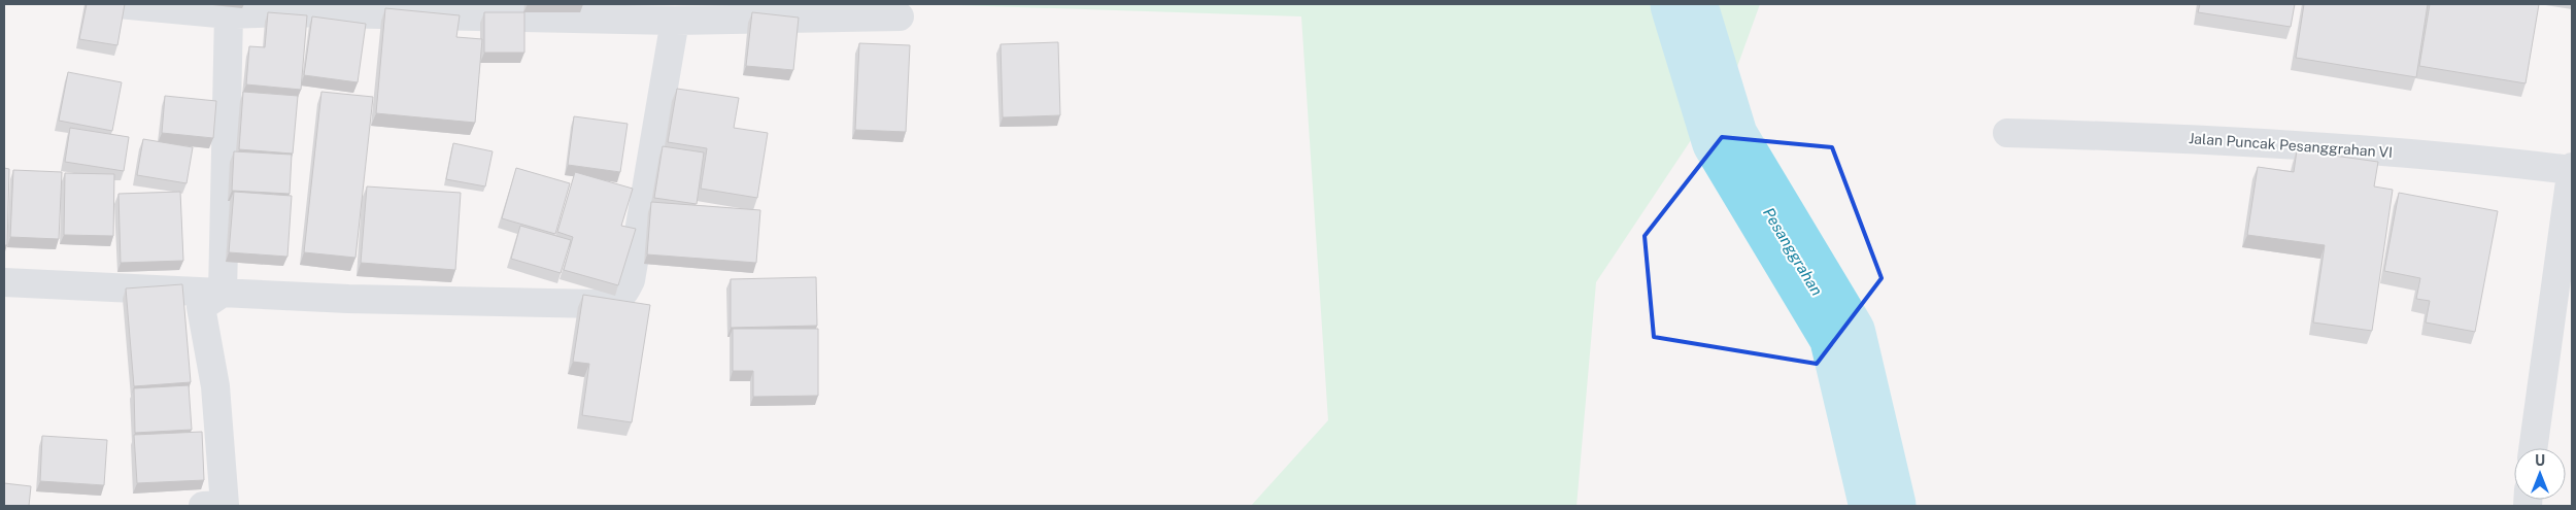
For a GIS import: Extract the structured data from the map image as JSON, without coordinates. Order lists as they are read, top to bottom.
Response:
{
  "streets": {
    "street": ["Jalan Puncak Pesanggrahan VI"]
  },
  "water": ["Pesanggrahan"],
  "north": "top"
}
